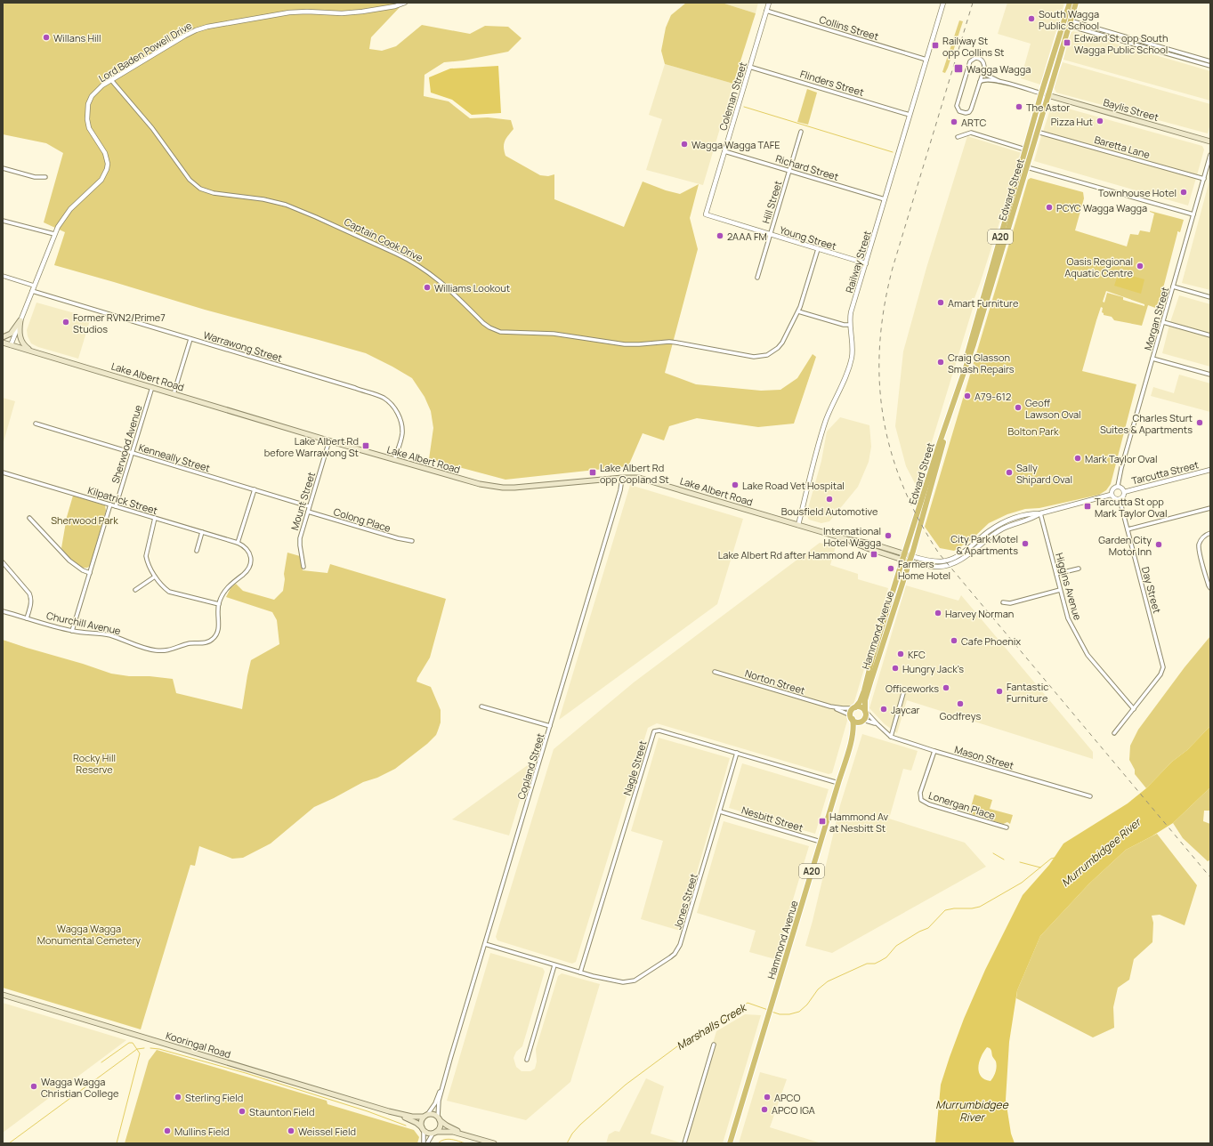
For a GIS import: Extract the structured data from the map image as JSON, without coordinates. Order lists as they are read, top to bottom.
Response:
{
  "streets": {
    "highway": ["Edward Street", "A20", "Hammond Avenue"],
    "main road": ["Baylis Street", "Lake Albert Road", "Kooringal Road"],
    "street": [
      "Collins Street",
      "Lord Baden Powell Drive",
      "Flinders Street",
      "Coleman Street",
      "Baretta Lane",
      "Richard Street",
      "Hill Street",
      "Young Street",
      "Captain Cook Drive",
      "Railway Street",
      "Morgan Street",
      "Warrawong Street",
      "Sherwood Avenue",
      "Kenneally Street",
      "Tarcutta Street",
      "Kilpatrick Street",
      "Mount Street",
      "Colong Place",
      "Higgins Avenue",
      "Day Street",
      "Churchill Avenue",
      "Norton Street",
      "Mason Street",
      "Copland Street",
      "Nagle Street",
      "Lonergan Place",
      "Nesbitt Street",
      "Jones Street"
    ]
  },
  "crossings": [
    ["Collins Street", "Coleman Street"],
    ["Collins Street", "Railway Street"],
    ["Lord Baden Powell Drive", "Captain Cook Drive"],
    ["Lord Baden Powell Drive", "Warrawong Street"],
    ["Lord Baden Powell Drive", "Lake Albert Road"],
    ["Flinders Street", "Coleman Street"],
    ["Flinders Street", "Railway Street"],
    ["Coleman Street", "Richard Street"],
    ["Coleman Street", "Young Street"],
    ["Baylis Street", "Edward Street"],
    ["Baretta Lane", "Edward Street"],
    ["Baretta Lane", "Morgan Street"],
    ["Richard Street", "Hill Street"],
    ["Richard Street", "Railway Street"],
    ["Edward Street", "Lake Albert Road"],
    ["Edward Street", "Hammond Avenue"],
    ["Hill Street", "Young Street"],
    ["A20", "Hammond Avenue"],
    ["A20", "Norton Street"],
    ["A20", "Mason Street"],
    ["Young Street", "Captain Cook Drive"],
    ["Young Street", "Railway Street"],
    ["Railway Street", "Lake Albert Road"],
    ["Morgan Street", "Tarcutta Street"],
    ["Morgan Street", "Day Street"],
    ["Warrawong Street", "Lake Albert Road"],
    ["Lake Albert Road", "Sherwood Avenue"],
    ["Lake Albert Road", "Mount Street"],
    ["Lake Albert Road", "Hammond Avenue"],
    ["Lake Albert Road", "Copland Street"],
    ["Sherwood Avenue", "Kenneally Street"],
    ["Sherwood Avenue", "Kilpatrick Street"],
    ["Kenneally Street", "Mount Street"],
    ["Tarcutta Street", "Day Street"],
    ["Kilpatrick Street", "Churchill Avenue"],
    ["Mount Street", "Colong Place"],
    ["Higgins Avenue", "Day Street"],
    ["Hammond Avenue", "Norton Street"],
    ["Hammond Avenue", "Mason Street"],
    ["Hammond Avenue", "Nagle Street"],
    ["Hammond Avenue", "Nesbitt Street"],
    ["Norton Street", "Mason Street"],
    ["Mason Street", "Lonergan Place"],
    ["Copland Street", "Jones Street"],
    ["Copland Street", "Kooringal Road"],
    ["Nagle Street", "Jones Street"],
    ["Nesbitt Street", "Jones Street"]
  ],
  "water": ["Murrumbidgee River", "Marshalls Creek"],
  "parks": [
    "Bolton Park",
    "Sherwood Park",
    "Rocky Hill Reserve",
    "Wagga Wagga Monumental Cemetery"
  ],
  "places": {
    "other": [
      "South Wagga Public School",
      "Willans Hill",
      "The Astor",
      "Pizza Hut",
      "ARTC",
      "Wagga Wagga TAFE",
      "Townhouse Hotel",
      "PCYC Wagga Wagga",
      "2AAA FM",
      "Oasis Regional Aquatic Centre",
      "Williams Lookout",
      "Amart Furniture",
      "Former RVN2/Prime7 Studios",
      "Craig Glasson Smash Repairs",
      "A79-612",
      "Geoff Lawson Oval",
      "Charles Sturt Suites & Apartments",
      "Mark Taylor Oval",
      "Sally Shipard Oval",
      "Lake Road Vet Hospital",
      "Bousfield Automotive",
      "International Hotel Wagga",
      "City Park Motel & Apartments",
      "Garden City Motor Inn",
      "Farmers Home Hotel",
      "Harvey Norman",
      "Cafe Phoenix",
      "KFC",
      "Hungry Jack's",
      "Officeworks",
      "Fantastic Furniture",
      "Godfreys",
      "Jaycar",
      "Wagga Wagga Christian College",
      "Sterling Field",
      "APCO",
      "APCO IGA",
      "Staunton Field",
      "Mullins Field",
      "Weissel Field"
    ],
    "transit": [
      "Edward St opp South Wagga Public School",
      "Railway St opp Collins St",
      "Wagga Wagga",
      "Lake Albert Rd before Warrawong St",
      "Lake Albert Rd opp Copland St",
      "Tarcutta St opp Mark Taylor Oval",
      "Lake Albert Rd after Hammond Av",
      "Hammond Av at Nesbitt St"
    ]
  }
}
